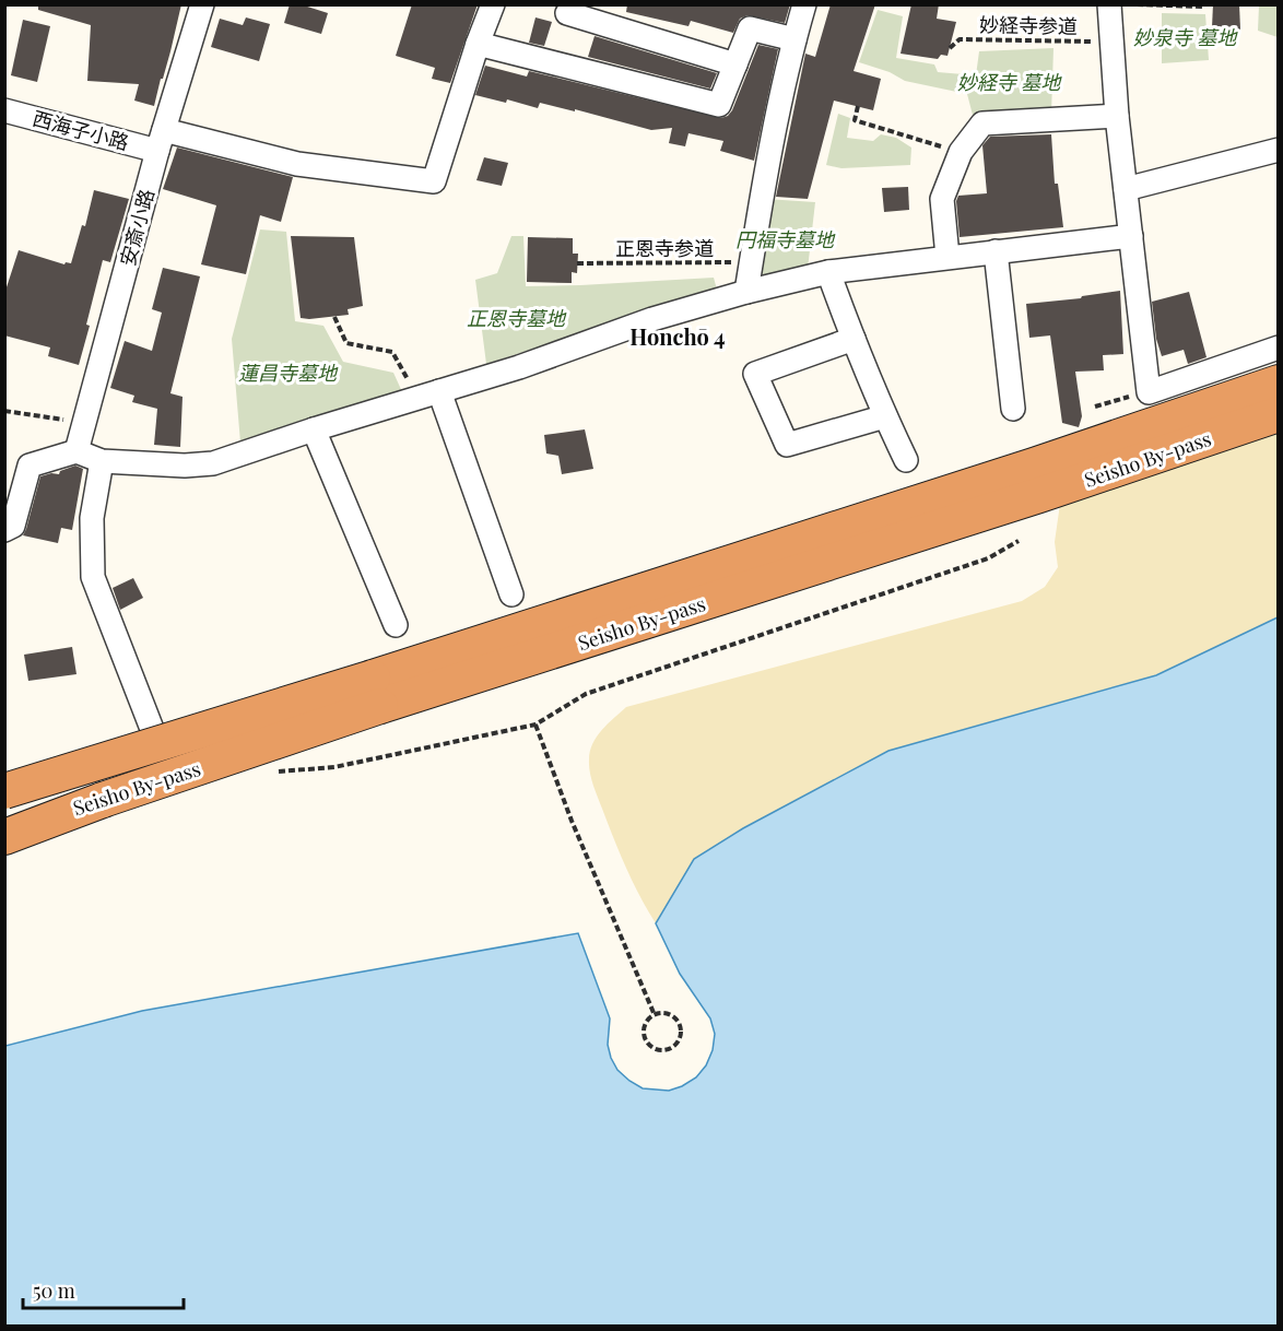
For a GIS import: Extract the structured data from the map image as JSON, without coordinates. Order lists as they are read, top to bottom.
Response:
{
  "streets": {
    "highway": ["Seisho By-pass"],
    "street": ["西海子小路", "安斎小路"],
    "path": ["妙経寺参道", "正恩寺参道"]
  },
  "crossings": [
    ["西海子小路", "安斎小路"]
  ],
  "districts": ["Honchō 4"],
  "parks": [
    "妙泉寺 墓地",
    "妙経寺 墓地",
    "円福寺墓地",
    "正恩寺墓地",
    "蓮昌寺墓地"
  ],
  "scale_bar": "50 m"
}
